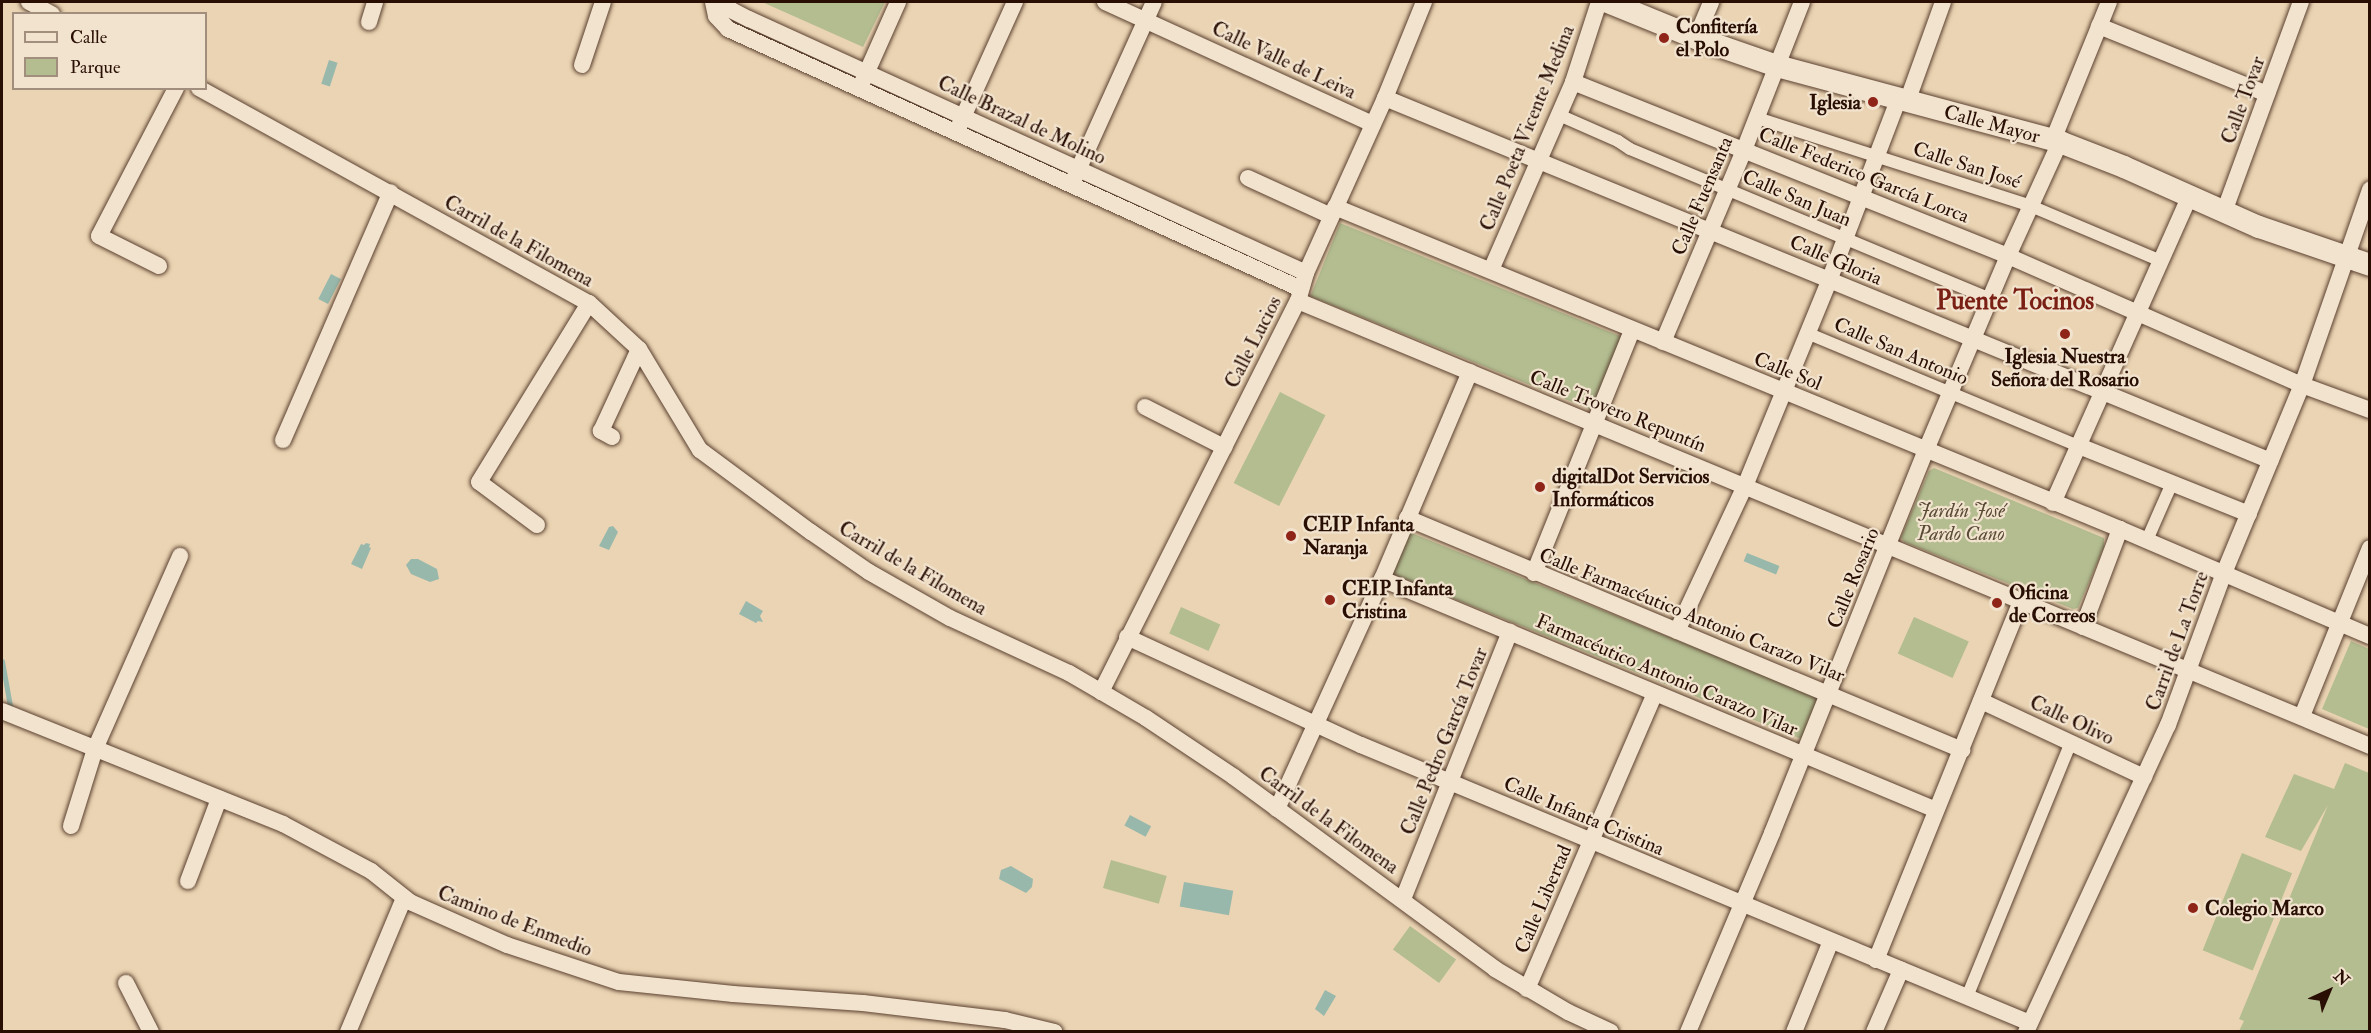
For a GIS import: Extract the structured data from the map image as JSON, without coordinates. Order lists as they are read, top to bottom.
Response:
{
  "streets": {
    "main road": ["Calle Mayor"],
    "street": [
      "Calle Valle de Leiva",
      "Calle Tovar",
      "Calle Brazal de Molino",
      "Calle Poeta Vicente Medina",
      "Calle San José",
      "Calle Federico García Lorca",
      "Calle Fuensanta",
      "Calle San Juan",
      "Carril de la Filomena",
      "Calle Gloria",
      "Calle Lucios",
      "Calle San Antonio",
      "Calle Sol",
      "Calle Trovero Repuntín",
      "Calle Rosario",
      "Calle Farmacéutico Antonio Carazo Vilar",
      "Carril de La Torre",
      "Farmacéutico Antonio Carazo Vilar",
      "Calle Olivo",
      "Calle Pedro García Tovar",
      "Calle Infanta Cristina",
      "Calle Libertad",
      "Camino de Enmedio"
    ]
  },
  "crossings": [
    ["Calle Valle de Leiva", "Calle Lucios"],
    ["Calle Tovar", "Calle Mayor"],
    ["Calle Brazal de Molino", "Calle Lucios"],
    ["Calle Brazal de Molino", "Calle Trovero Repuntín"],
    ["Calle Mayor", "Calle Fuensanta"],
    ["Calle Mayor", "Calle Rosario"],
    ["Calle Mayor", "Carril de La Torre"],
    ["Calle Poeta Vicente Medina", "Calle Federico García Lorca"],
    ["Calle Poeta Vicente Medina", "Calle San Juan"],
    ["Calle Poeta Vicente Medina", "Calle Gloria"],
    ["Calle Poeta Vicente Medina", "Calle Sol"],
    ["Calle San José", "Calle Fuensanta"],
    ["Calle San José", "Calle Rosario"],
    ["Calle Federico García Lorca", "Calle Fuensanta"],
    ["Calle Federico García Lorca", "Calle Rosario"],
    ["Calle Federico García Lorca", "Carril de La Torre"],
    ["Calle Fuensanta", "Calle San Juan"],
    ["Calle Fuensanta", "Calle Gloria"],
    ["Calle Fuensanta", "Calle Sol"],
    ["Calle San Juan", "Calle Rosario"],
    ["Carril de la Filomena", "Calle Lucios"],
    ["Carril de la Filomena", "Calle Pedro García Tovar"],
    ["Carril de la Filomena", "Calle Libertad"],
    ["Calle Gloria", "Calle Lucios"],
    ["Calle Gloria", "Calle Rosario"],
    ["Calle Gloria", "Carril de La Torre"],
    ["Calle Lucios", "Calle Sol"],
    ["Calle Lucios", "Calle Trovero Repuntín"],
    ["Calle Lucios", "Calle Infanta Cristina"],
    ["Calle San Antonio", "Calle Rosario"],
    ["Calle Sol", "Calle Rosario"],
    ["Calle Sol", "Carril de La Torre"],
    ["Calle Trovero Repuntín", "Calle Rosario"],
    ["Calle Trovero Repuntín", "Carril de La Torre"],
    ["Calle Rosario", "Calle Farmacéutico Antonio Carazo Vilar"],
    ["Calle Rosario", "Farmacéutico Antonio Carazo Vilar"],
    ["Calle Rosario", "Calle Infanta Cristina"],
    ["Carril de La Torre", "Calle Olivo"],
    ["Carril de La Torre", "Calle Infanta Cristina"],
    ["Farmacéutico Antonio Carazo Vilar", "Calle Pedro García Tovar"],
    ["Farmacéutico Antonio Carazo Vilar", "Calle Libertad"],
    ["Calle Pedro García Tovar", "Calle Infanta Cristina"],
    ["Calle Infanta Cristina", "Calle Libertad"]
  ],
  "districts": ["Puente Tocinos"],
  "parks": ["Jardín José Pardo Cano"],
  "places": [
    "Confitería el Polo",
    "Iglesia",
    "Iglesia Nuestra Señora del Rosario",
    "digitalDot Servicios Informáticos",
    "CEIP Infanta Naranja",
    "CEIP Infanta Cristina",
    "Oficina de Correos",
    "Colegio Marco"
  ],
  "legend": ["Calle", "Parque"],
  "north": "top right"
}
